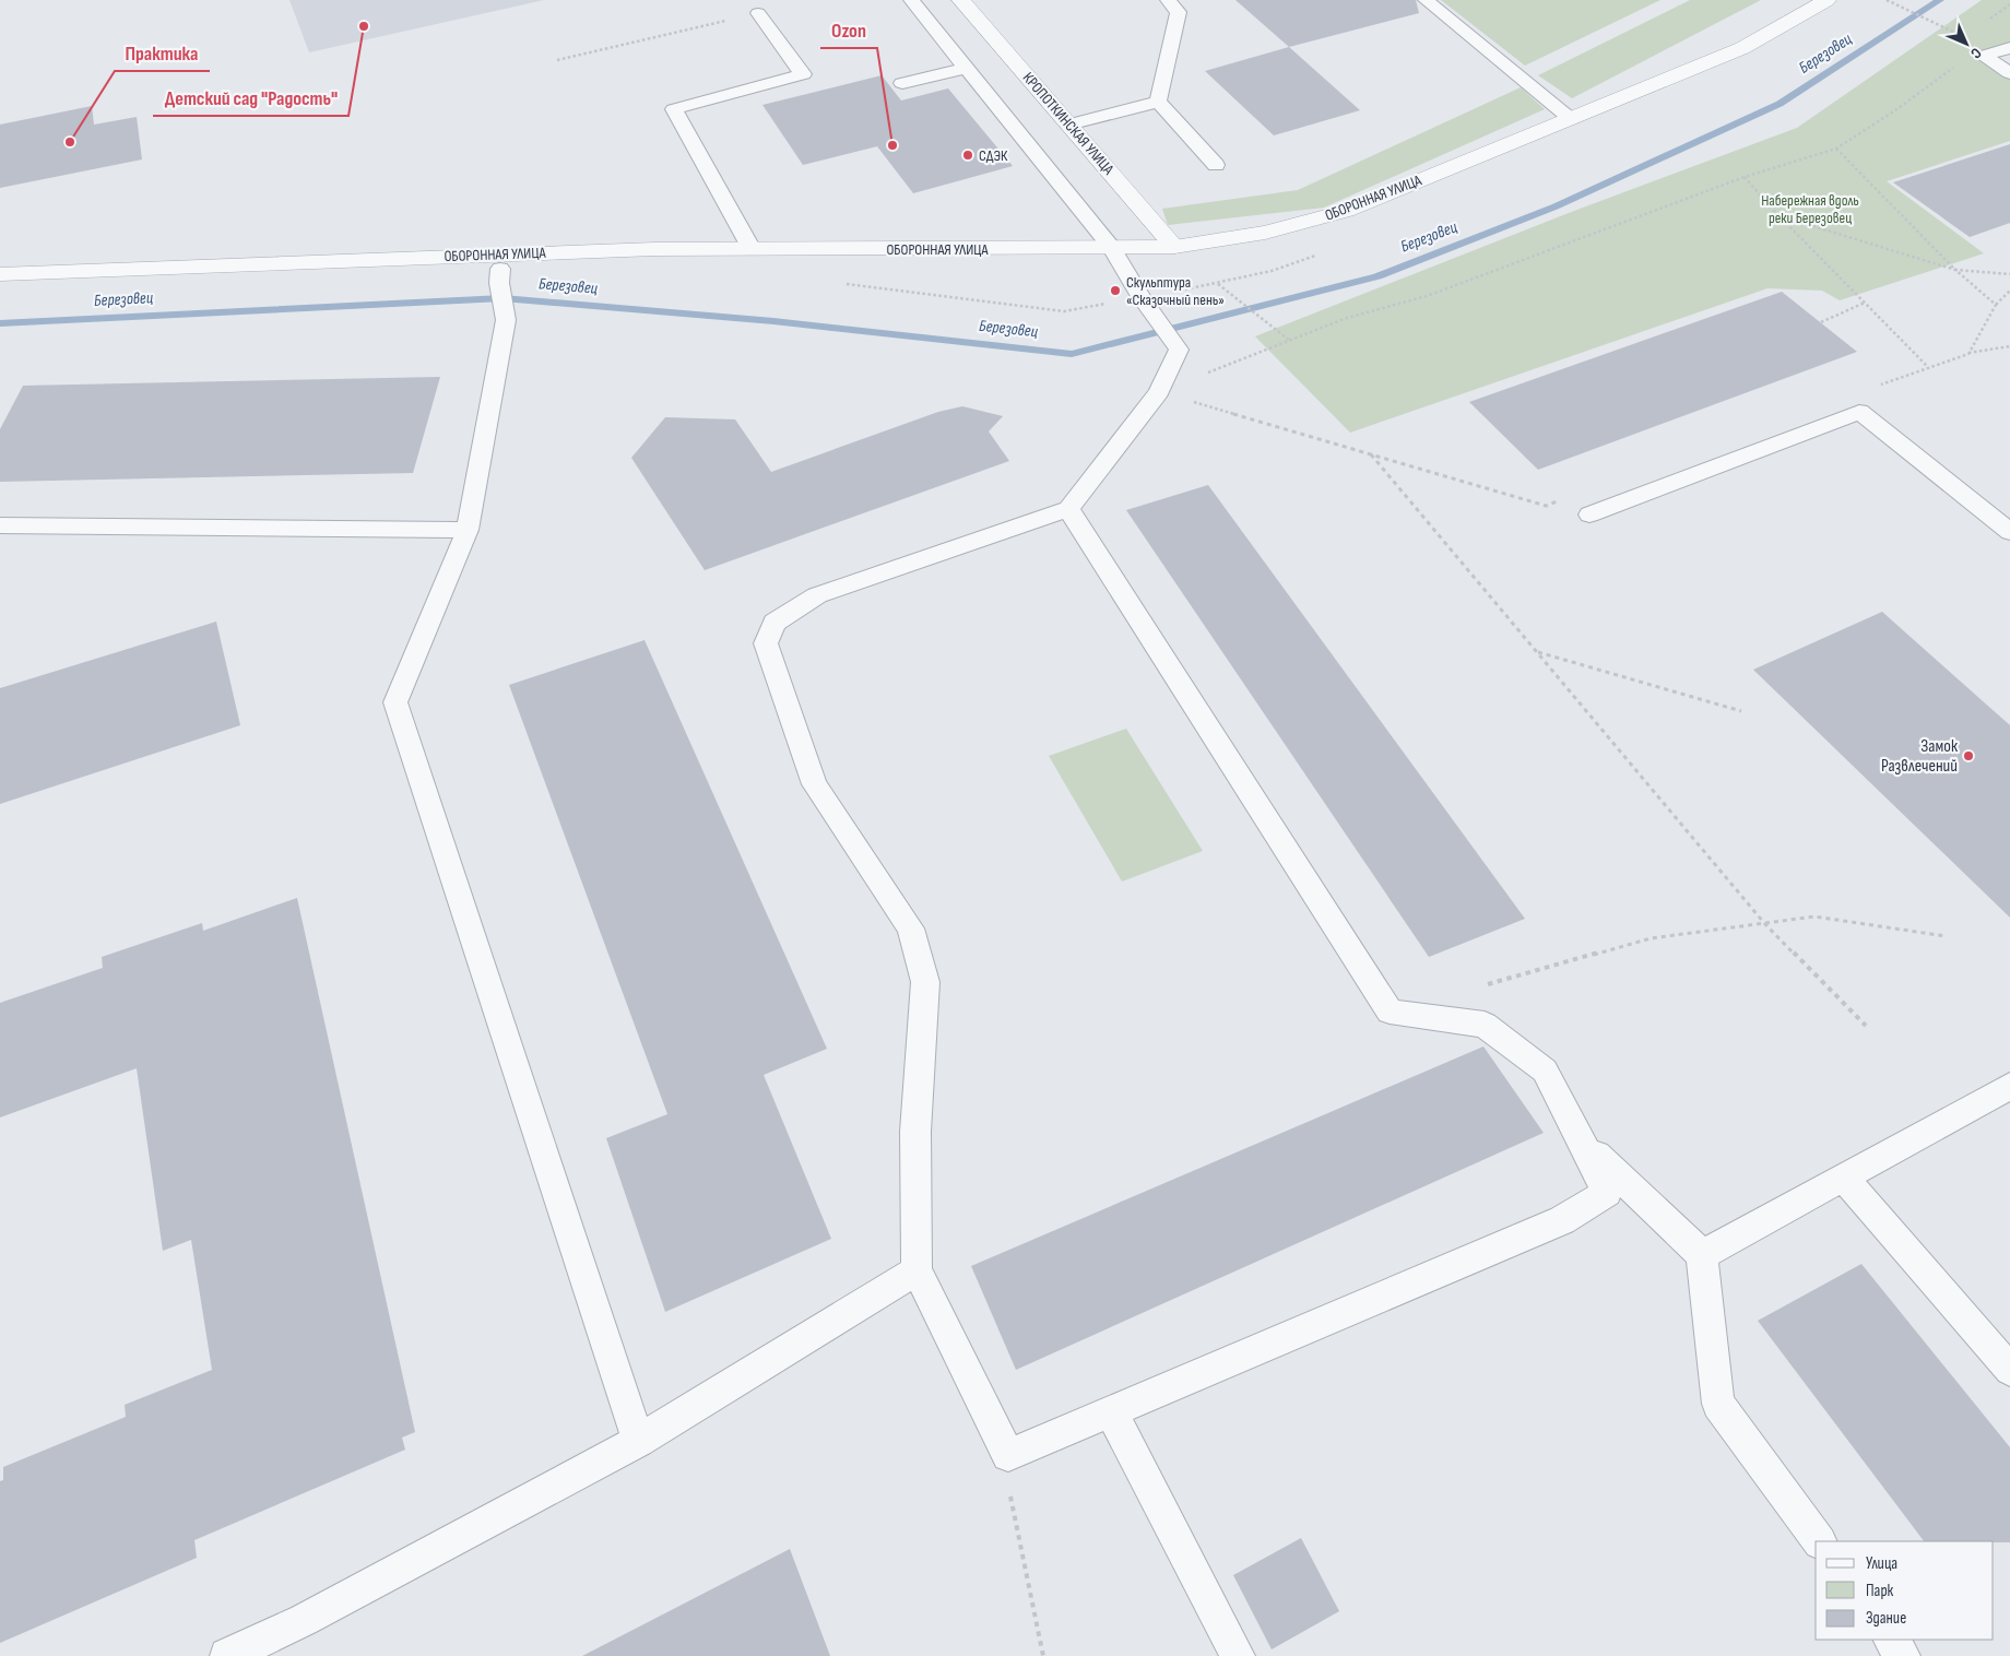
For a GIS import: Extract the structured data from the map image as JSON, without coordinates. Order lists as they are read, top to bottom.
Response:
{
  "streets": {
    "street": ["КРОПОТКИНСКАЯ УЛИЦА", "ОБОРОННАЯ УЛИЦА"]
  },
  "crossings": [
    ["КРОПОТКИНСКАЯ УЛИЦА", "ОБОРОННАЯ УЛИЦА"]
  ],
  "water": ["Березовец"],
  "parks": ["Набережная вдоль реки Березовец"],
  "places": [
    "Детский сад \"Радость\"",
    "Практика",
    "Ozon",
    "СДЭК",
    "Скульптура «Сказочный пень»",
    "Замок Развлечений"
  ],
  "legend": ["Улица", "Парк", "Здание"],
  "north": "bottom right"
}
